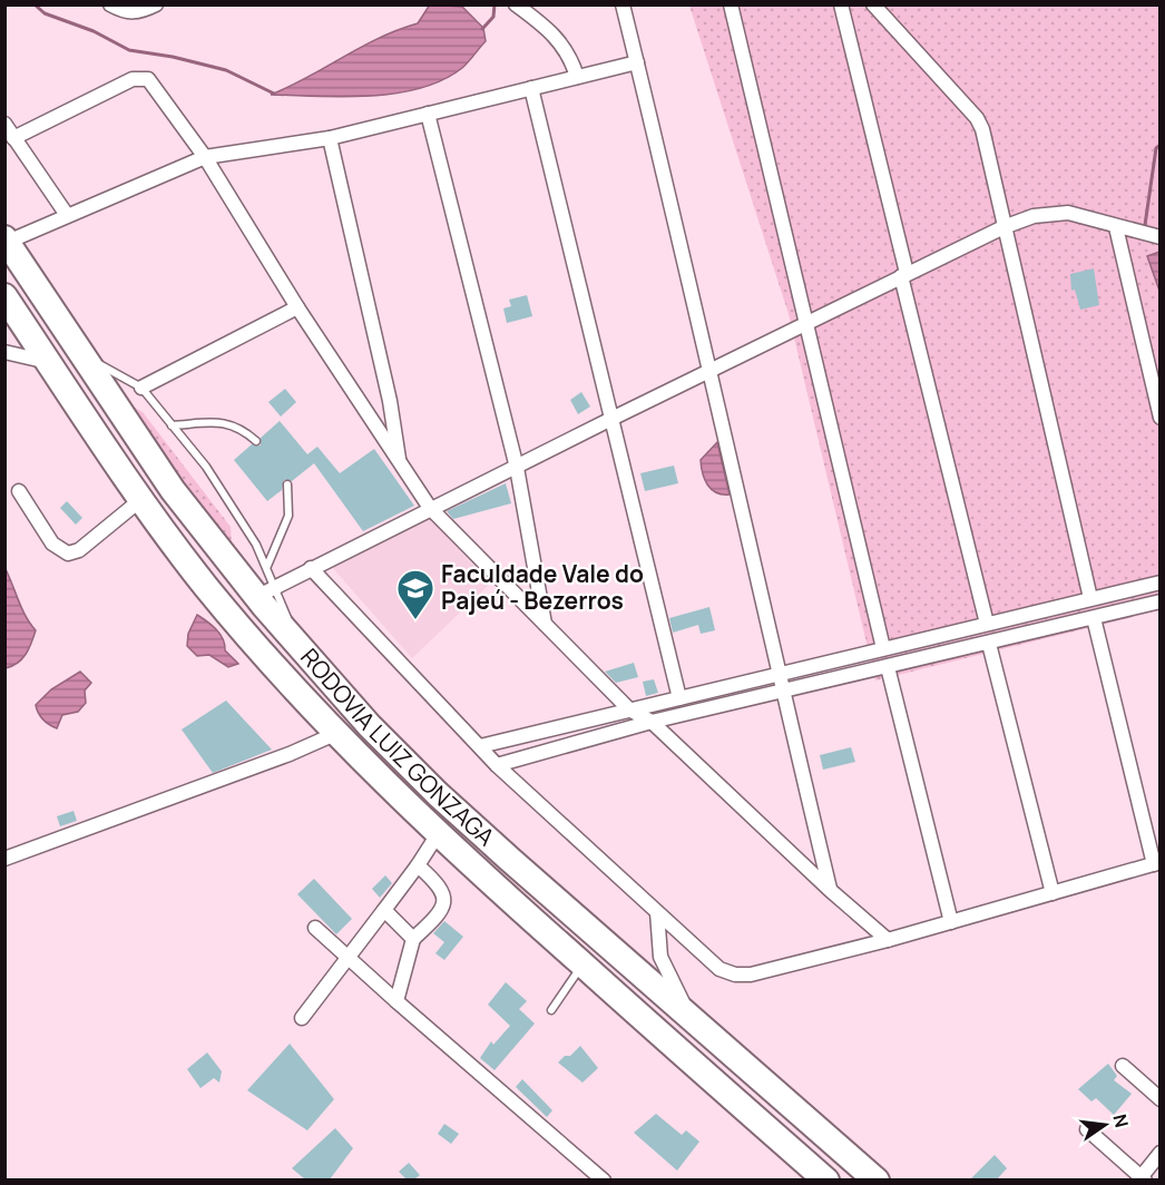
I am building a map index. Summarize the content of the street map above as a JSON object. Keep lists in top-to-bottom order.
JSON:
{
  "streets": {
    "highway": ["RODOVIA LUIZ GONZAGA"]
  },
  "places": {
    "school or university": ["Faculdade Vale do Pajeú - Bezerros"]
  },
  "north": "right"
}
